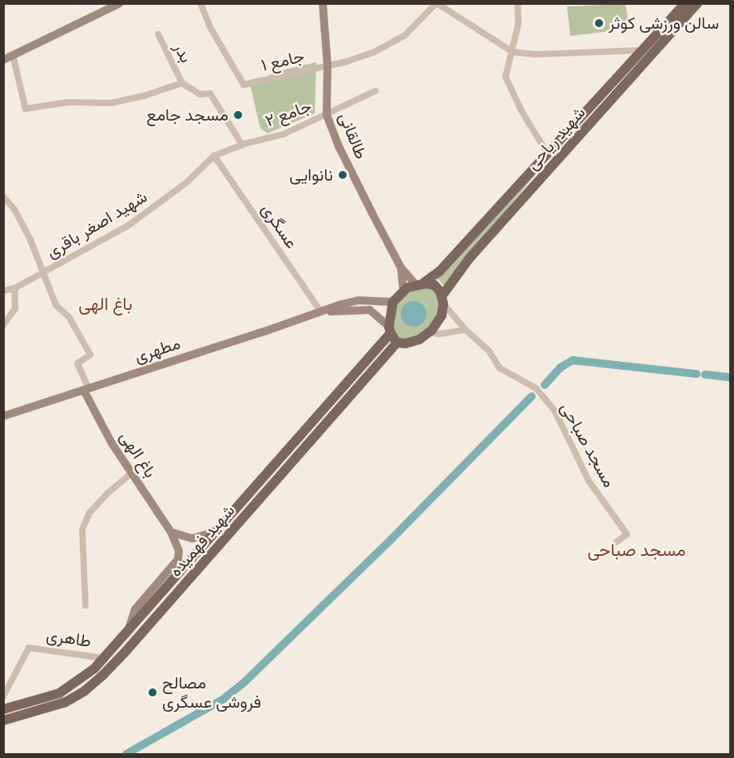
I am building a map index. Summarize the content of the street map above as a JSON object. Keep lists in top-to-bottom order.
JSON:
{
  "streets": {
    "main road": ["شهید ریاحی", "شهید فهمیده"],
    "street": [
      "بدر",
      "جامع ۱",
      "جامع ۲",
      "طالقانی",
      "شهید اصغر باقری",
      "عسگری",
      "مطهری",
      "مسجد صباحی",
      "باغ الهی",
      "طاهری"
    ]
  },
  "crossings": [
    ["جامع ۱", "طالقانی"],
    ["جامع ۲", "طالقانی"],
    ["جامع ۲", "شهید اصغر باقری"],
    ["شهید ریاحی", "شهید فهمیده"],
    ["شهید اصغر باقری", "عسگری"],
    ["عسگری", "مطهری"],
    ["مطهری", "باغ الهی"],
    ["باغ الهی", "شهید فهمیده"],
    ["شهید فهمیده", "طاهری"]
  ],
  "districts": ["باغ الهی", "مسجد صباحی"],
  "places": [
    "سالن ورزشی کوثر",
    "مسجد جامع",
    "نانوایی",
    "مصالح فروشی عسگری"
  ]
}
